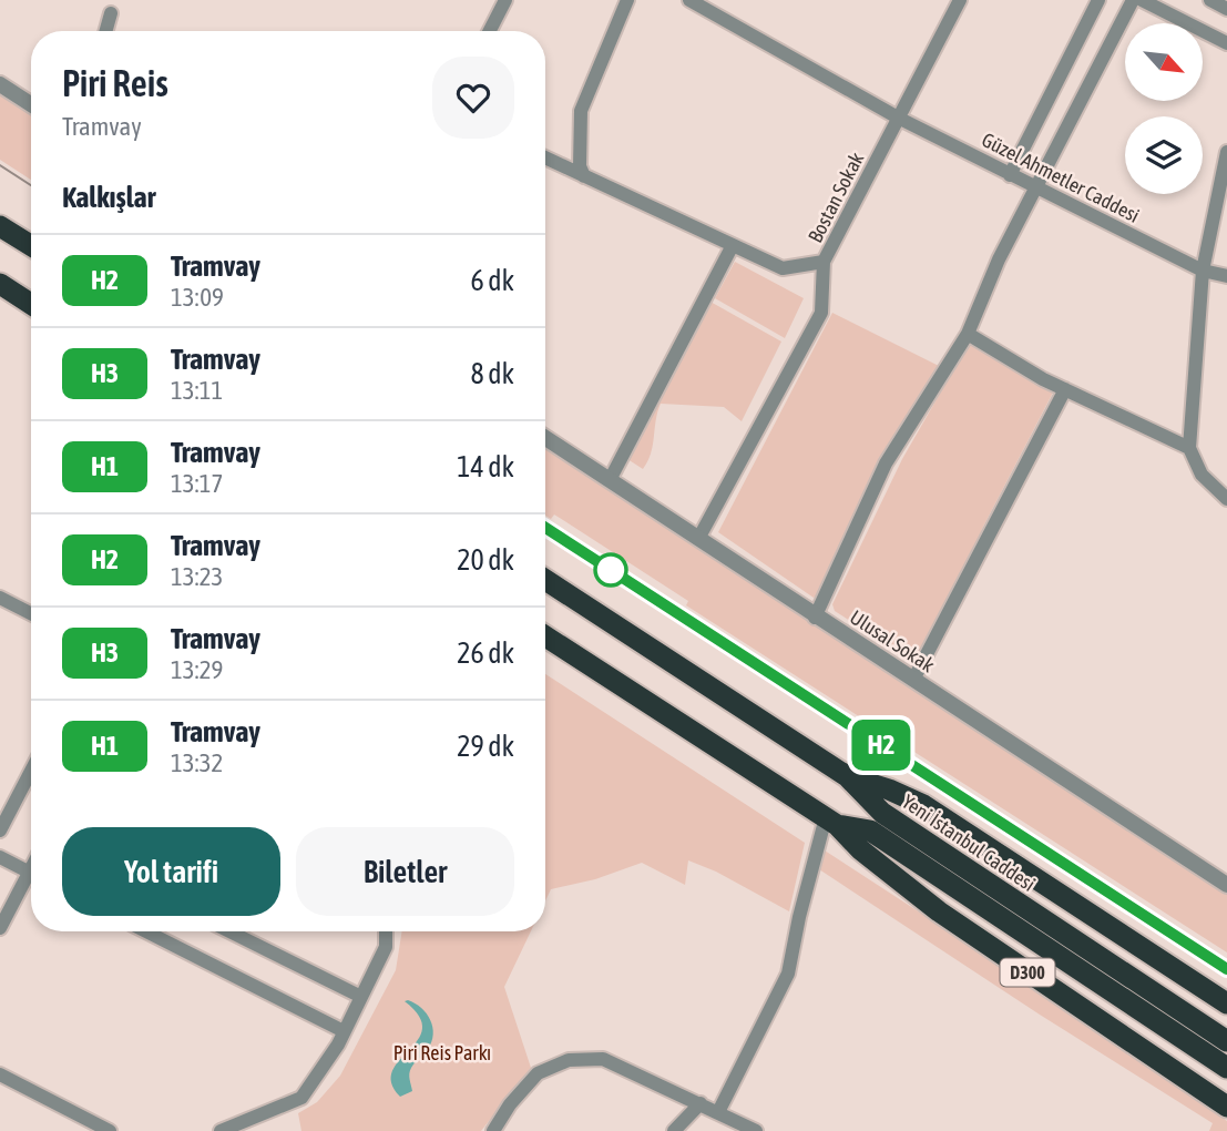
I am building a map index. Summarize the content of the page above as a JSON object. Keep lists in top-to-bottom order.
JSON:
{
  "streets": {
    "highway": ["Yeni İstanbul Caddesi", "D300"],
    "street": ["Güzel Ahmetler Caddesi", "Bostan Sokak", "Ulusal Sokak"]
  },
  "crossings": [
    ["Güzel Ahmetler Caddesi", "Bostan Sokak"],
    ["Bostan Sokak", "Ulusal Sokak"],
    ["Yeni İstanbul Caddesi", "D300"]
  ],
  "parks": ["Piri Reis Parkı"],
  "lines": ["tram line H2"],
  "north": "bottom right",
  "page": {
    "on_map": "H2",
    "heading": [
      ["Piri Reis", "Tramvay"],
      "Kalkışlar"
    ],
    "list": [
      {
        "mark": "H2",
        "name": "Tramvay",
        "note": "13:09",
        "value": "6 dk"
      },
      {
        "mark": "H3",
        "name": "Tramvay",
        "note": "13:11",
        "value": "8 dk"
      },
      {
        "mark": "H1",
        "name": "Tramvay",
        "note": "13:17",
        "value": "14 dk"
      },
      {
        "mark": "H2",
        "name": "Tramvay",
        "note": "13:23",
        "value": "20 dk"
      },
      {
        "mark": "H3",
        "name": "Tramvay",
        "note": "13:29",
        "value": "26 dk"
      },
      {
        "mark": "H1",
        "name": "Tramvay",
        "note": "13:32",
        "value": "29 dk"
      }
    ],
    "buttons": ["Yol tarifi", "Biletler"]
  }
}
